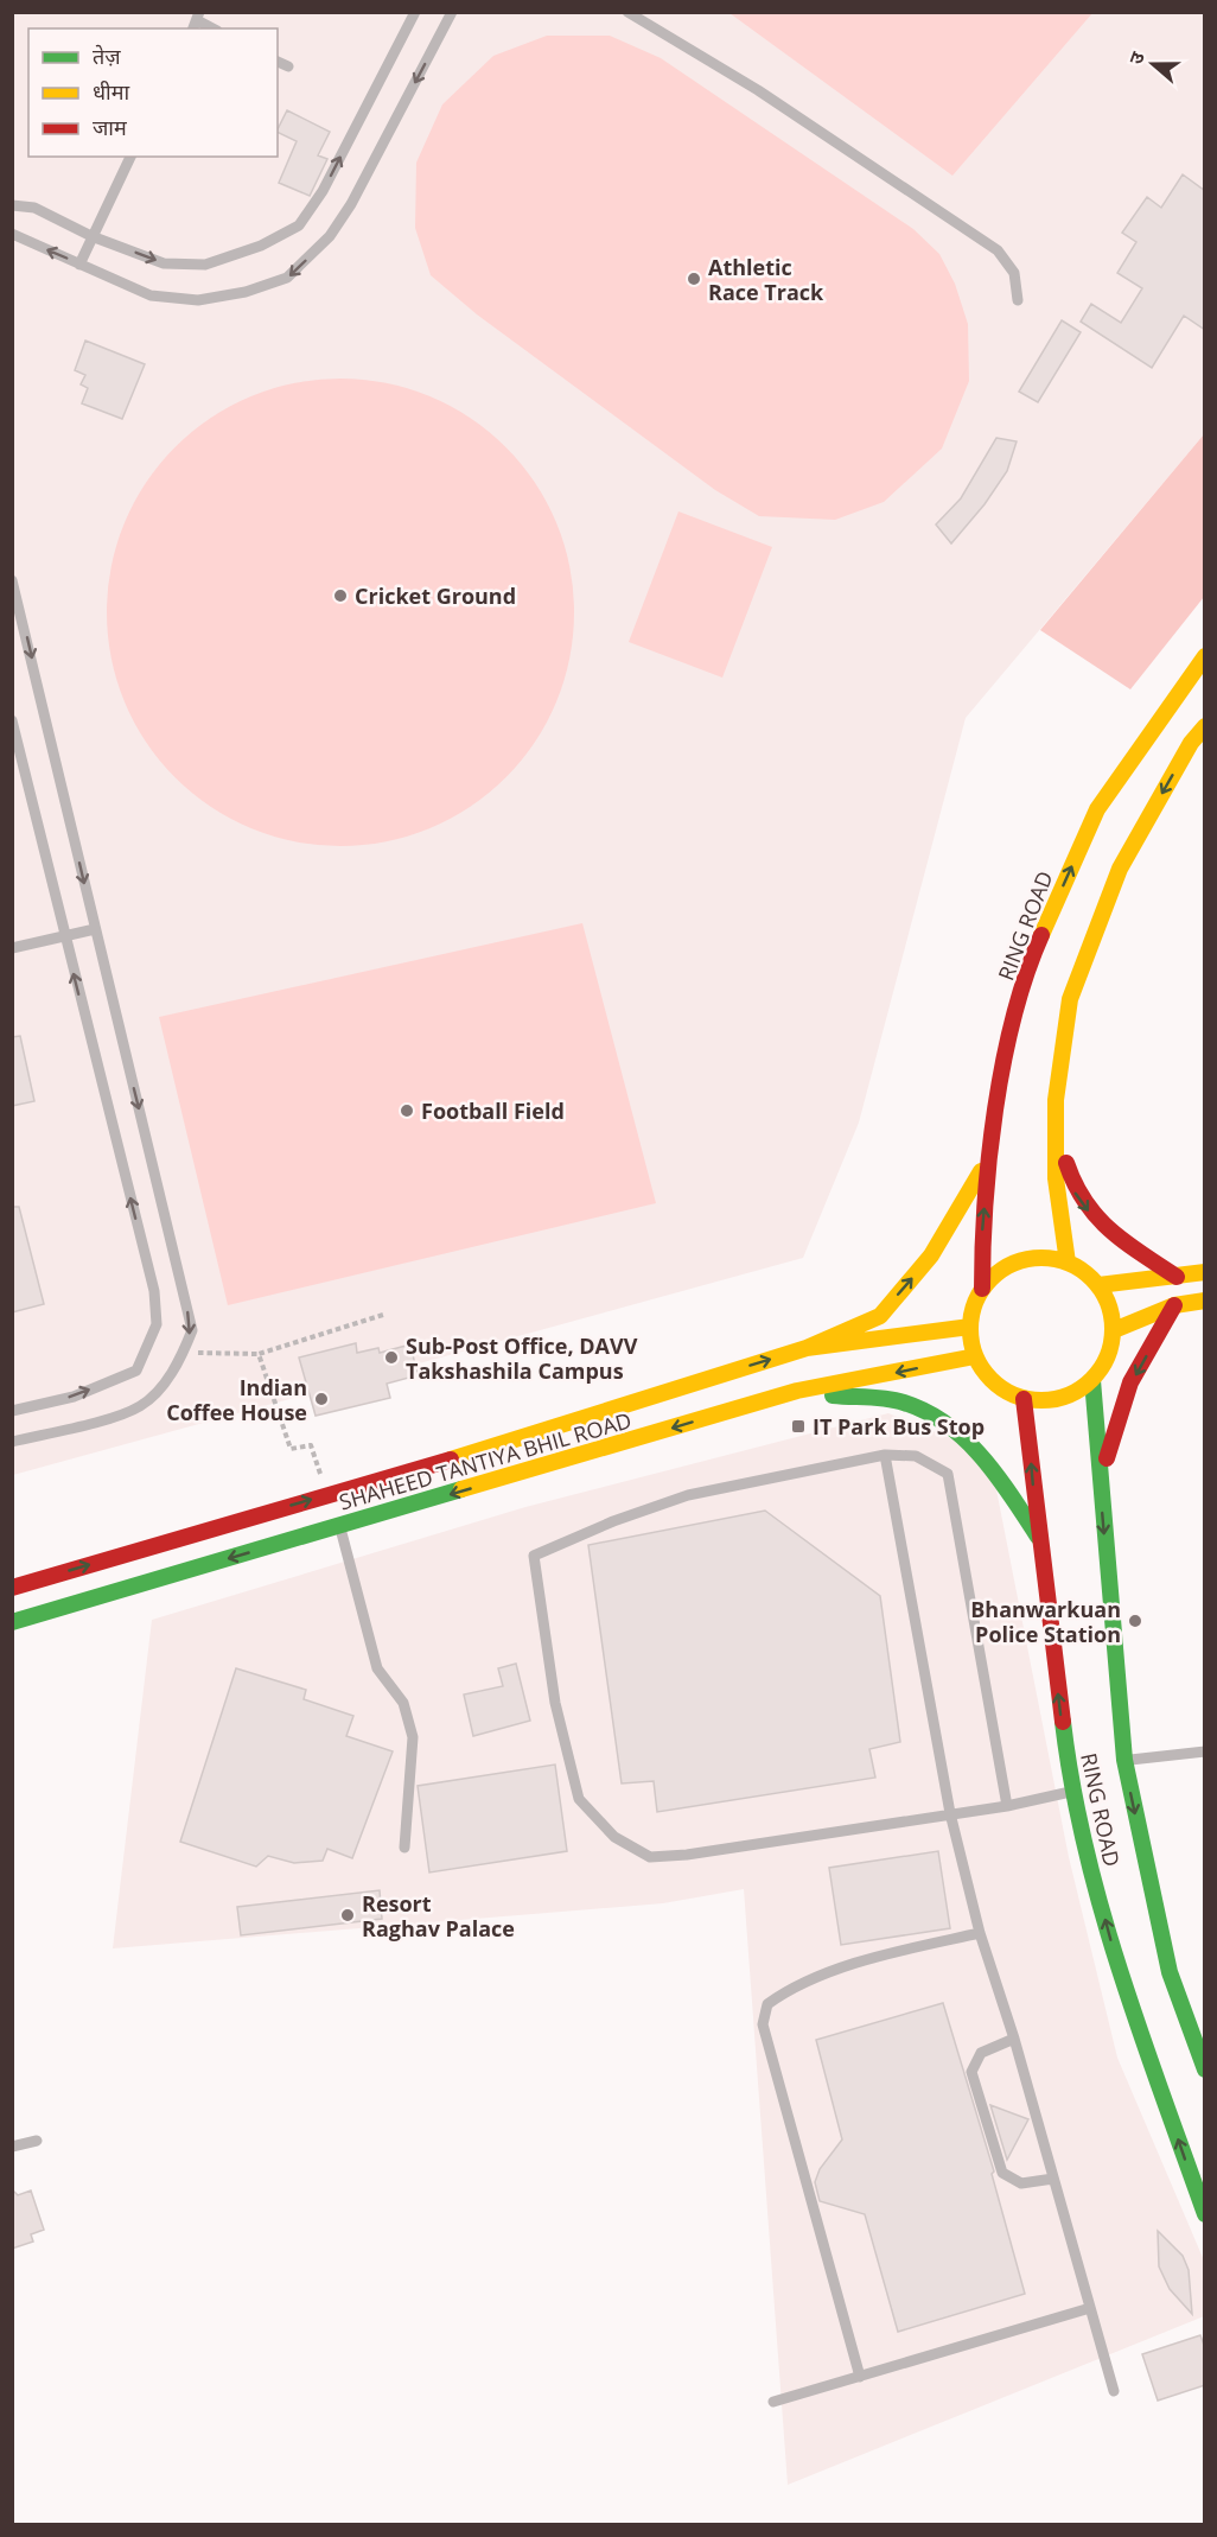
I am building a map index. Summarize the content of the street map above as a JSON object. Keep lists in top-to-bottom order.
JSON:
{
  "streets": {
    "main road": ["RING ROAD", "SHAHEED TANTIYA BHIL ROAD"]
  },
  "crossings": [
    ["RING ROAD", "SHAHEED TANTIYA BHIL ROAD"]
  ],
  "places": {
    "other": [
      "Athletic Race Track",
      "Cricket Ground",
      "Football Field",
      "Sub-Post Office, DAVV Takshashila Campus",
      "Indian Coffee House",
      "Bhanwarkuan Police Station",
      "Resort Raghav Palace"
    ],
    "transit": ["IT Park Bus Stop"]
  },
  "legend": ["तेज़", "धीमा", "जाम"],
  "north": "left"
}
